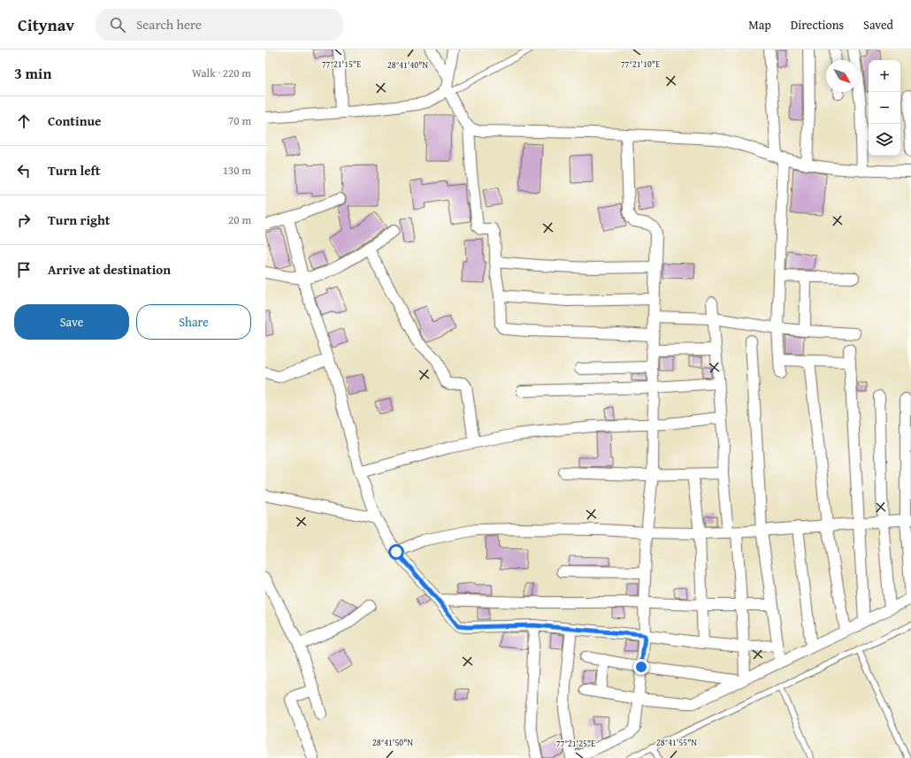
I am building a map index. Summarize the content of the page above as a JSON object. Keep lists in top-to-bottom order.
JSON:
{
  "north": "bottom right",
  "page": {
    "header": "Citynav",
    "search": "Search here",
    "nav": ["Map", "Directions", "Saved"],
    "heading": ["3 min", "Walk · 220 m"],
    "map_buttons": ["+", "−"],
    "list": [
      ["Continue", "70 m"],
      ["Turn left", "130 m"],
      ["Turn right", "20 m"],
      "Arrive at destination"
    ],
    "buttons": ["Save", "Share"]
  },
  "coordinates": [
    "77°21'15\"E",
    "77°21'10\"E",
    "28°41'40\"N",
    "28°41'50\"N",
    "28°41'55\"N",
    "77°21'25\"E"
  ]
}
